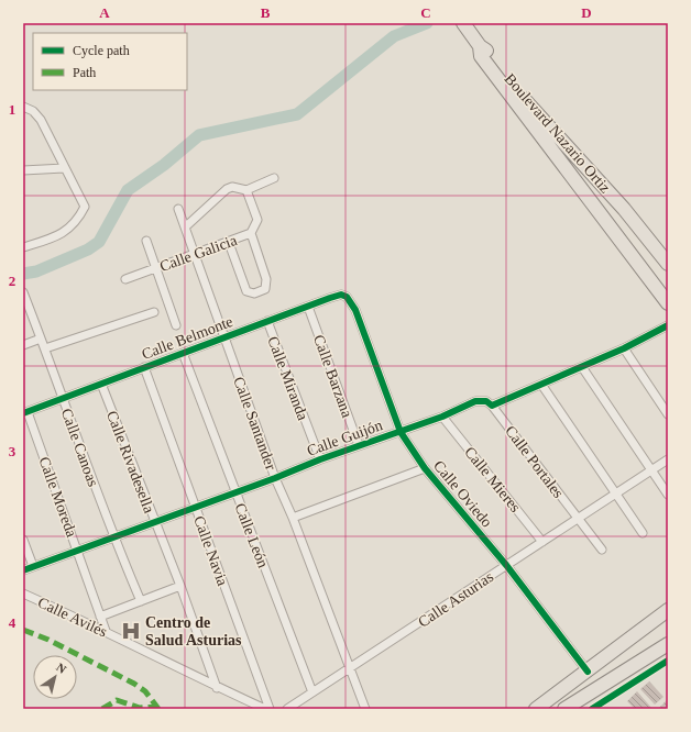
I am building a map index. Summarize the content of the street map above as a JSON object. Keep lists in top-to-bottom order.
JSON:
{
  "streets": {
    "main road": ["Boulevard Nazario Ortiz"],
    "street": [
      "Calle Galicia",
      "Calle Belmonte",
      "Calle Barzana",
      "Calle Miranda",
      "Calle Santander",
      "Calle Guijón",
      "Calle Canoas",
      "Calle Rivadesella",
      "Calle Portales",
      "Calle Mieres",
      "Calle Oviedo",
      "Calle Moreda",
      "Calle León",
      "Calle Navia",
      "Calle Asturias",
      "Calle Avilés"
    ]
  },
  "crossings": [
    ["Calle Galicia", "Calle Santander"],
    ["Calle Belmonte", "Calle Barzana"],
    ["Calle Belmonte", "Calle Miranda"],
    ["Calle Belmonte", "Calle Santander"],
    ["Calle Belmonte", "Calle Canoas"],
    ["Calle Belmonte", "Calle Rivadesella"],
    ["Calle Belmonte", "Calle Oviedo"],
    ["Calle Belmonte", "Calle Moreda"],
    ["Calle Belmonte", "Calle León"],
    ["Calle Belmonte", "Calle Navia"],
    ["Calle Barzana", "Calle Guijón"],
    ["Calle Miranda", "Calle Guijón"],
    ["Calle Santander", "Calle Guijón"],
    ["Calle Santander", "Calle Asturias"],
    ["Calle Guijón", "Calle Canoas"],
    ["Calle Guijón", "Calle Rivadesella"],
    ["Calle Guijón", "Calle Portales"],
    ["Calle Guijón", "Calle Mieres"],
    ["Calle Guijón", "Calle Oviedo"],
    ["Calle Guijón", "Calle Moreda"],
    ["Calle Guijón", "Calle León"],
    ["Calle Guijón", "Calle Navia"],
    ["Calle Rivadesella", "Calle Avilés"],
    ["Calle Portales", "Calle Asturias"],
    ["Calle Mieres", "Calle Asturias"],
    ["Calle Oviedo", "Calle Asturias"],
    ["Calle Moreda", "Calle Avilés"],
    ["Calle León", "Calle Asturias"]
  ],
  "places": {
    "hospital": ["Centro de Salud Asturias"]
  },
  "legend": ["Cycle path", "Path"],
  "north": "top right",
  "grid": {
    "columns": [
      "A",
      "B",
      "C",
      "D"
    ],
    "rows": [
      "1",
      "2",
      "3",
      "4"
    ]
  }
}
